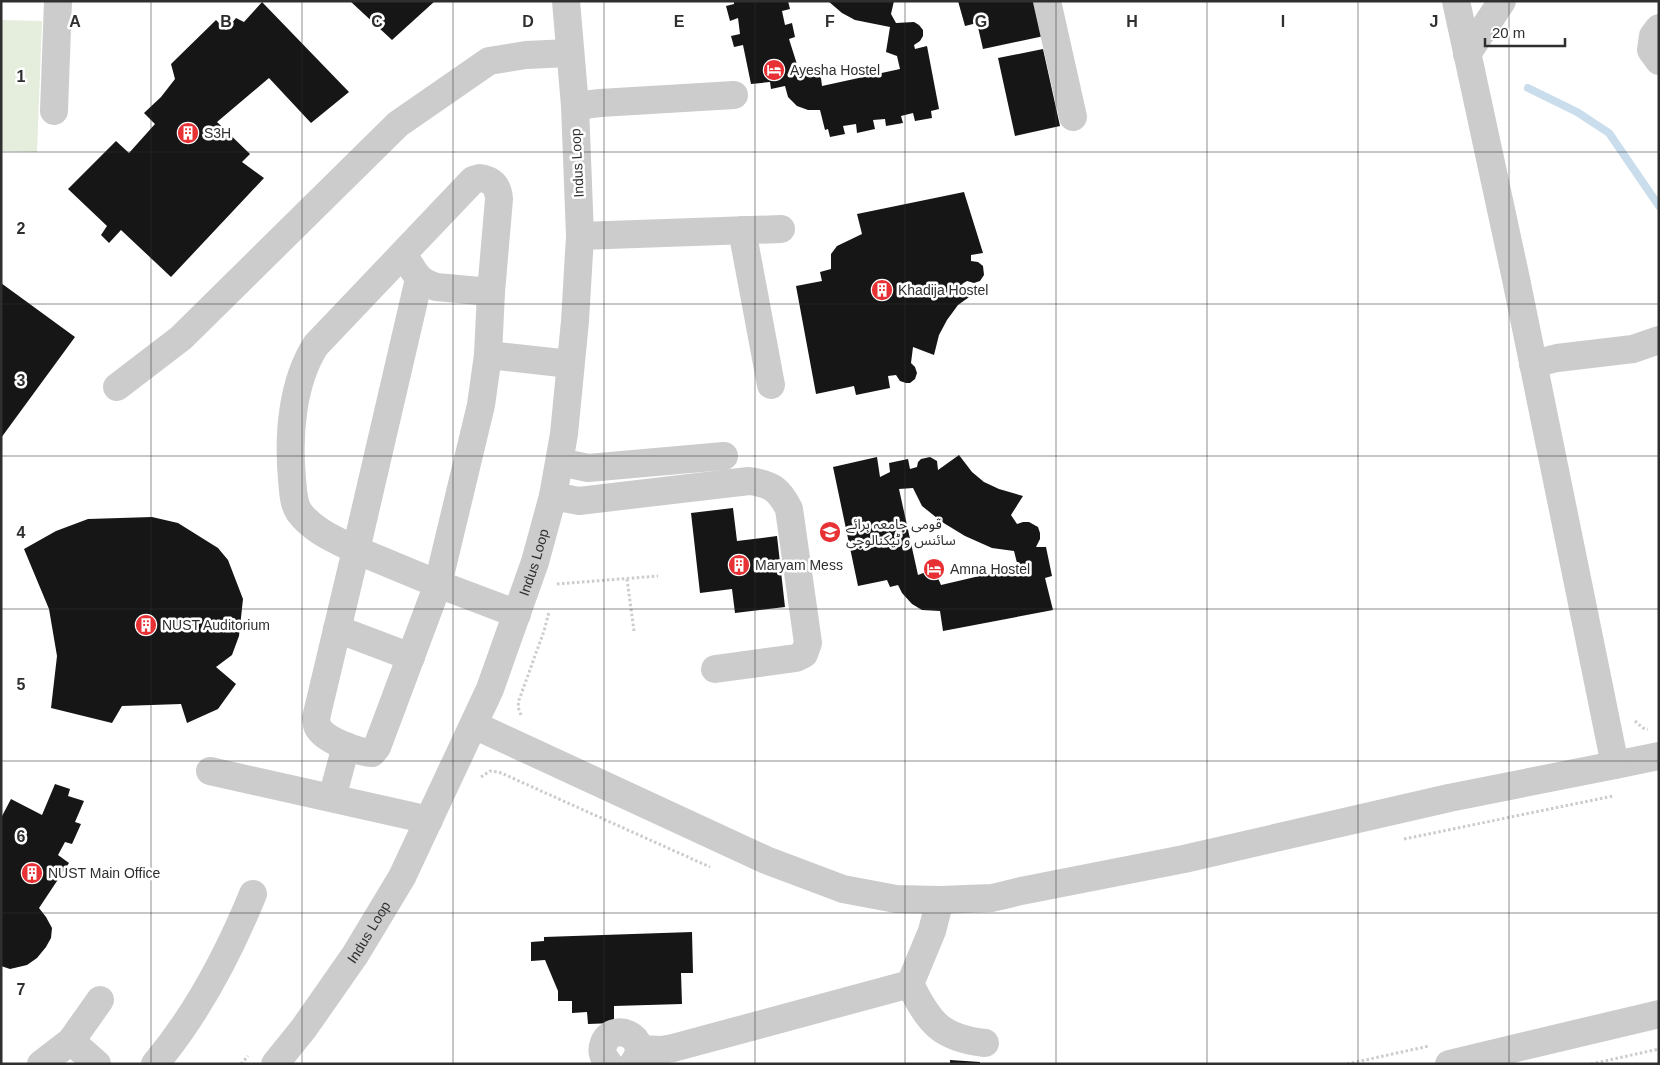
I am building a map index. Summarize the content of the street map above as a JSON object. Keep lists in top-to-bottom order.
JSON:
{
  "streets": {
    "street": ["Indus Loop"]
  },
  "places": {
    "hotel": ["Ayesha Hostel", "Amna Hostel"],
    "building": [
      "S3H",
      "Khadija Hostel",
      "Maryam Mess",
      "NUST Auditorium",
      "NUST Main Office"
    ],
    "school or university": ["قومی جامعہ برائے سائنس و ٹیکنالوجی"]
  },
  "scale_bar": "20 m",
  "grid": {
    "columns": [
      "A",
      "B",
      "C",
      "D",
      "E",
      "F",
      "G",
      "H",
      "I",
      "J"
    ],
    "rows": [
      "1",
      "2",
      "3",
      "4",
      "5",
      "6",
      "7"
    ]
  }
}
